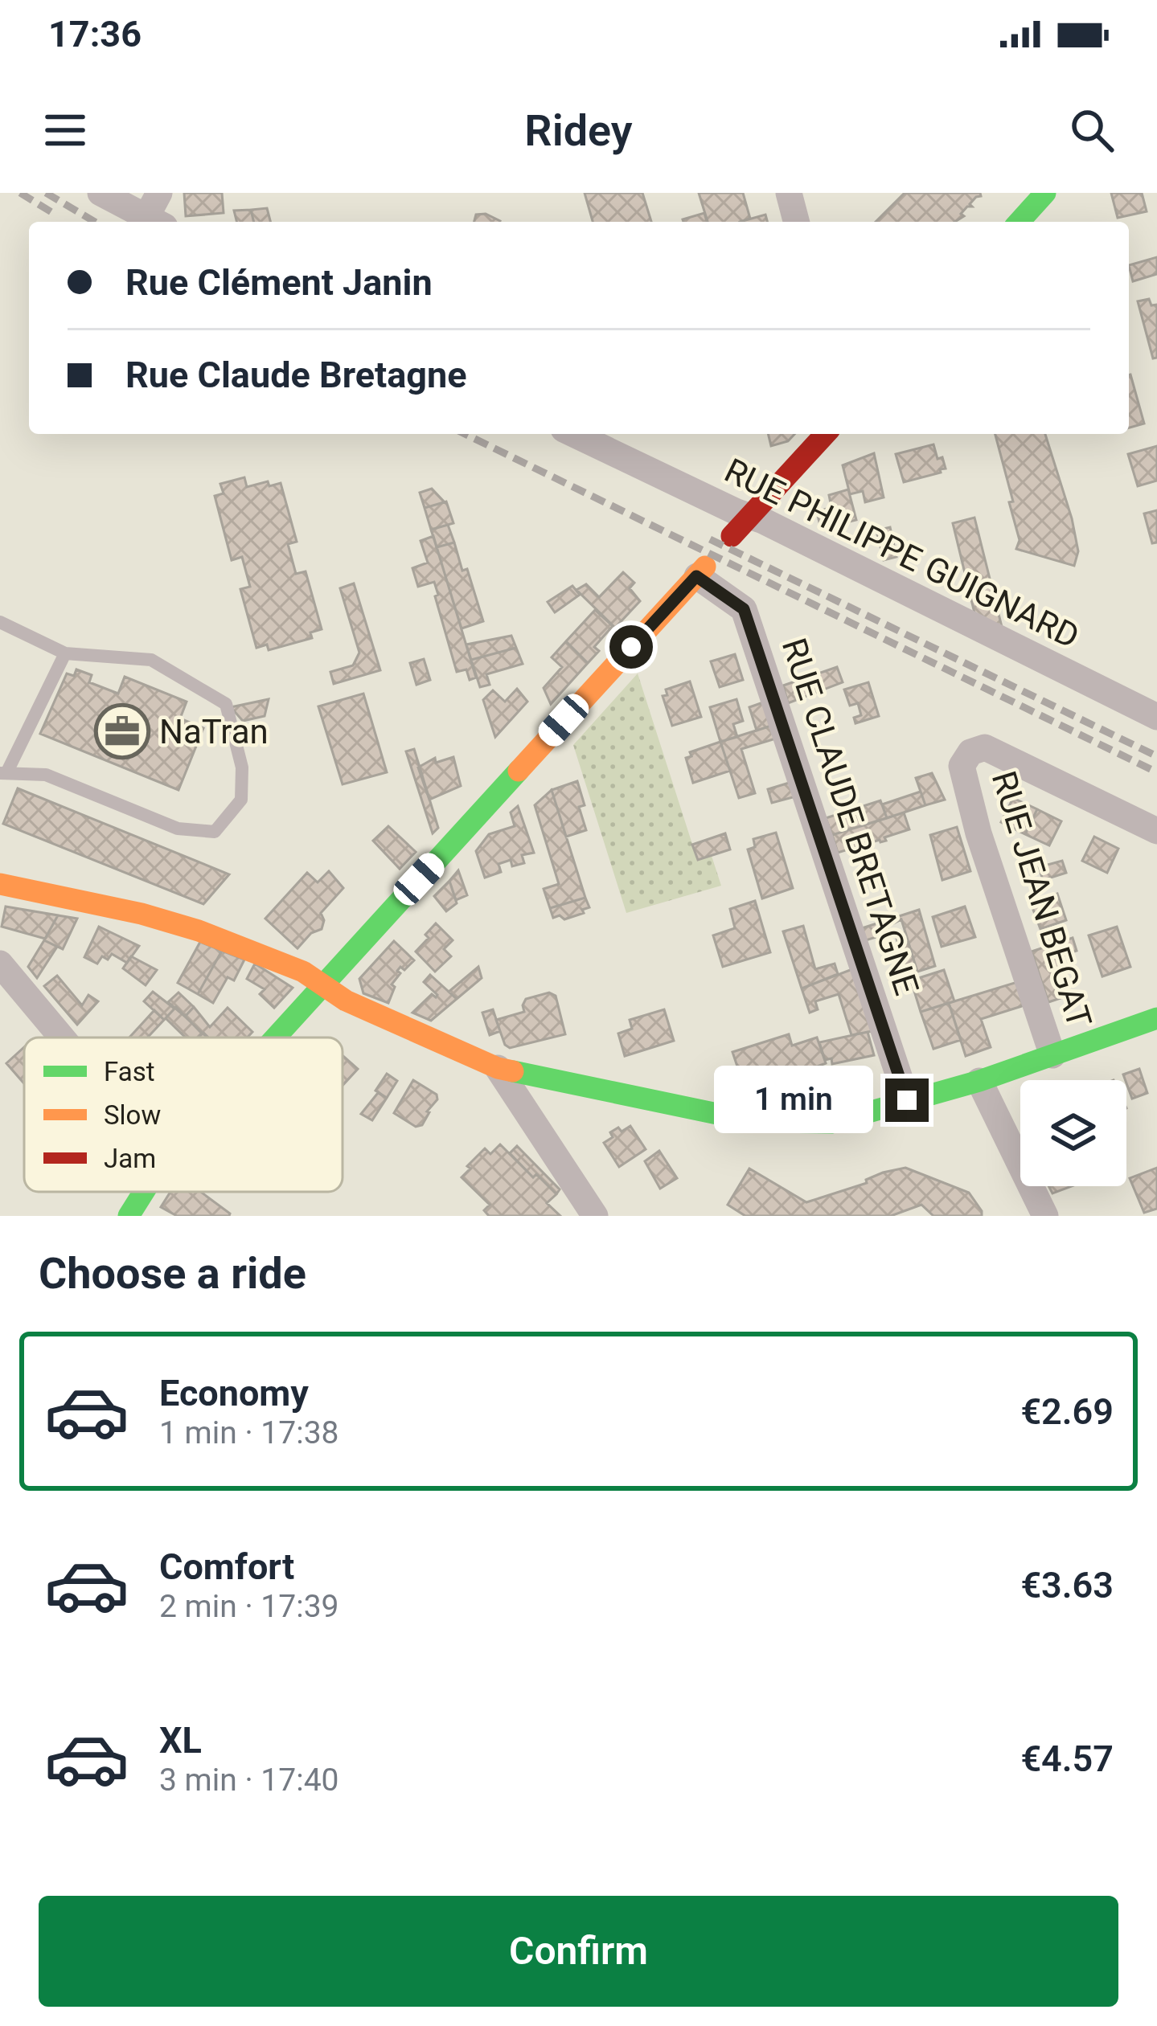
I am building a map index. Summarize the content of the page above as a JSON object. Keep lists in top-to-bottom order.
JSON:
{
  "streets": {
    "street": ["RUE PHILIPPE GUIGNARD", "RUE CLAUDE BRETAGNE", "RUE JEAN BEGAT"]
  },
  "places": {
    "office": ["NaTran"]
  },
  "legend": ["Fast", "Slow", "Jam"],
  "page": {
    "status": "17:36",
    "header": "Ridey",
    "banner": ["Rue Clément Janin", "Rue Claude Bretagne"],
    "bubble": "1 min",
    "heading": "Choose a ride",
    "list": [
      {
        "name": "Economy",
        "note": "1 min · 17:38",
        "value": "€2.69"
      },
      {
        "name": "Comfort",
        "note": "2 min · 17:39",
        "value": "€3.63"
      },
      {
        "name": "XL",
        "note": "3 min · 17:40",
        "value": "€4.57"
      }
    ],
    "buttons": "Confirm"
  }
}
